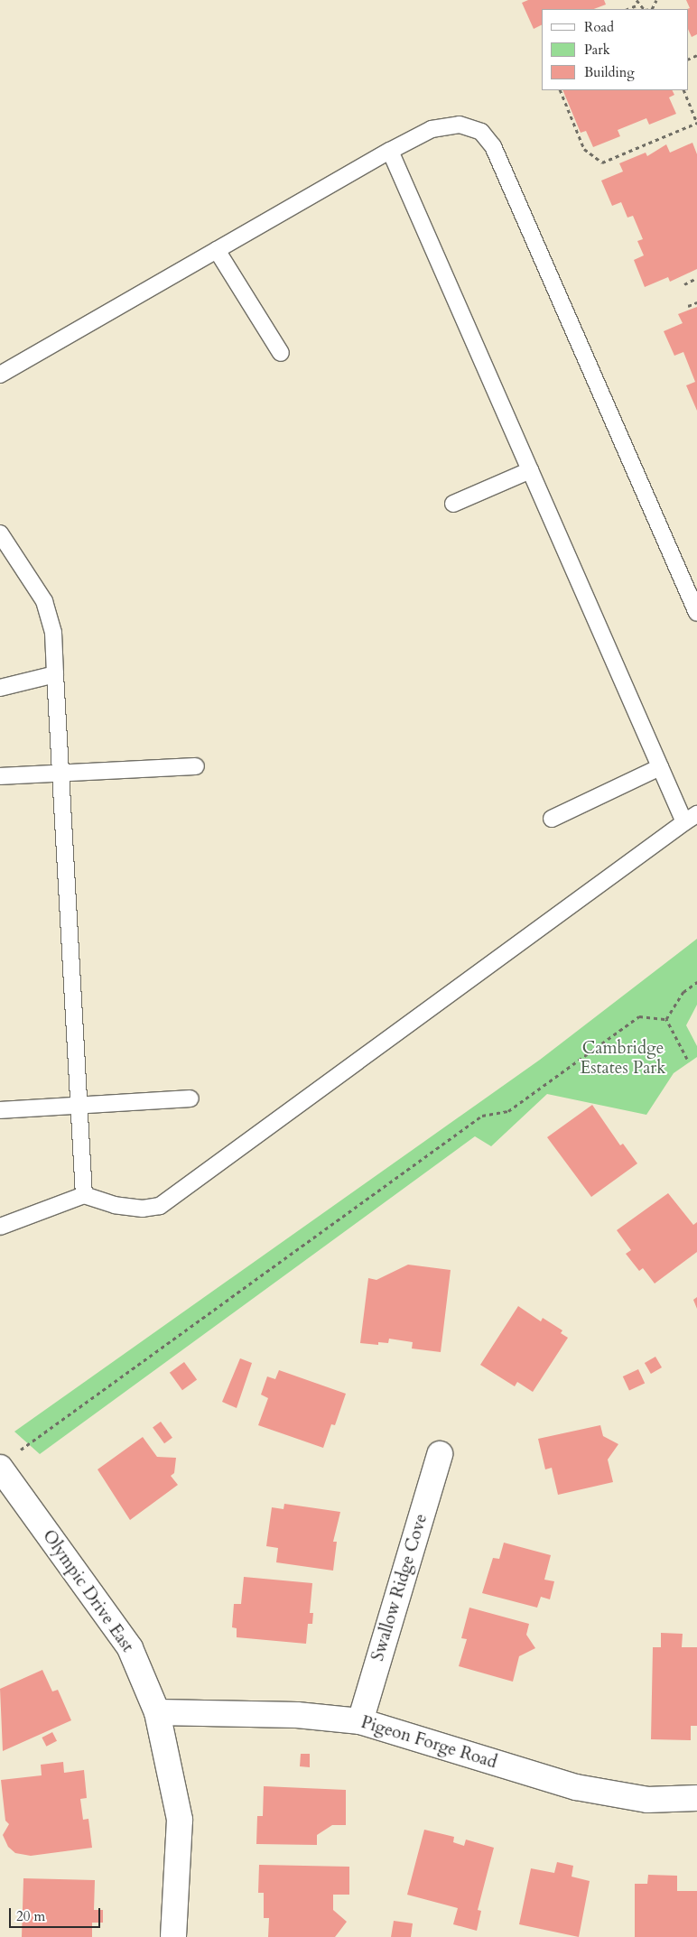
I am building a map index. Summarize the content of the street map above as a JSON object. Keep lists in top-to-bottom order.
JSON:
{
  "streets": {
    "street": ["Swallow Ridge Cove", "Olympic Drive East", "Pigeon Forge Road"]
  },
  "crossings": [
    ["Swallow Ridge Cove", "Pigeon Forge Road"],
    ["Olympic Drive East", "Pigeon Forge Road"]
  ],
  "parks": ["Cambridge Estates Park"],
  "legend": ["Road", "Park", "Building"],
  "scale_bar": "20 m"
}
